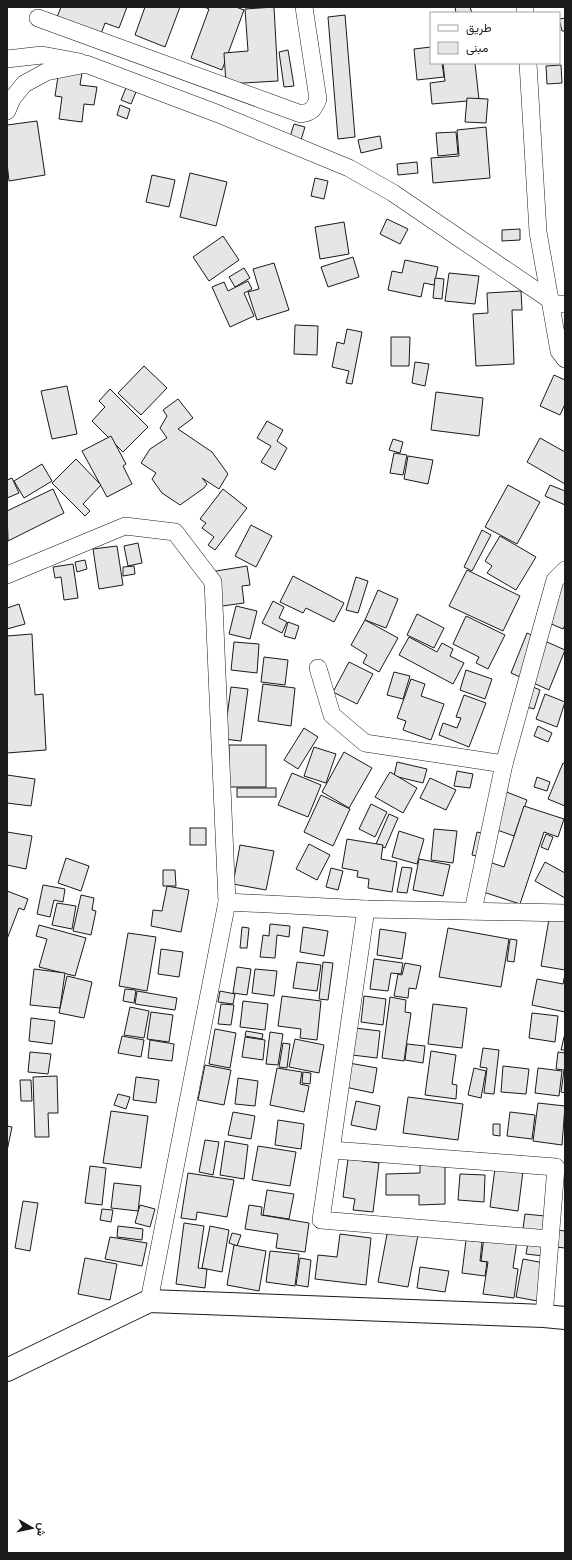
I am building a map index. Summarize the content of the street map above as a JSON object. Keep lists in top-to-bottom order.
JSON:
{
  "legend": ["طريق", "مبنى"],
  "north": "right"
}
